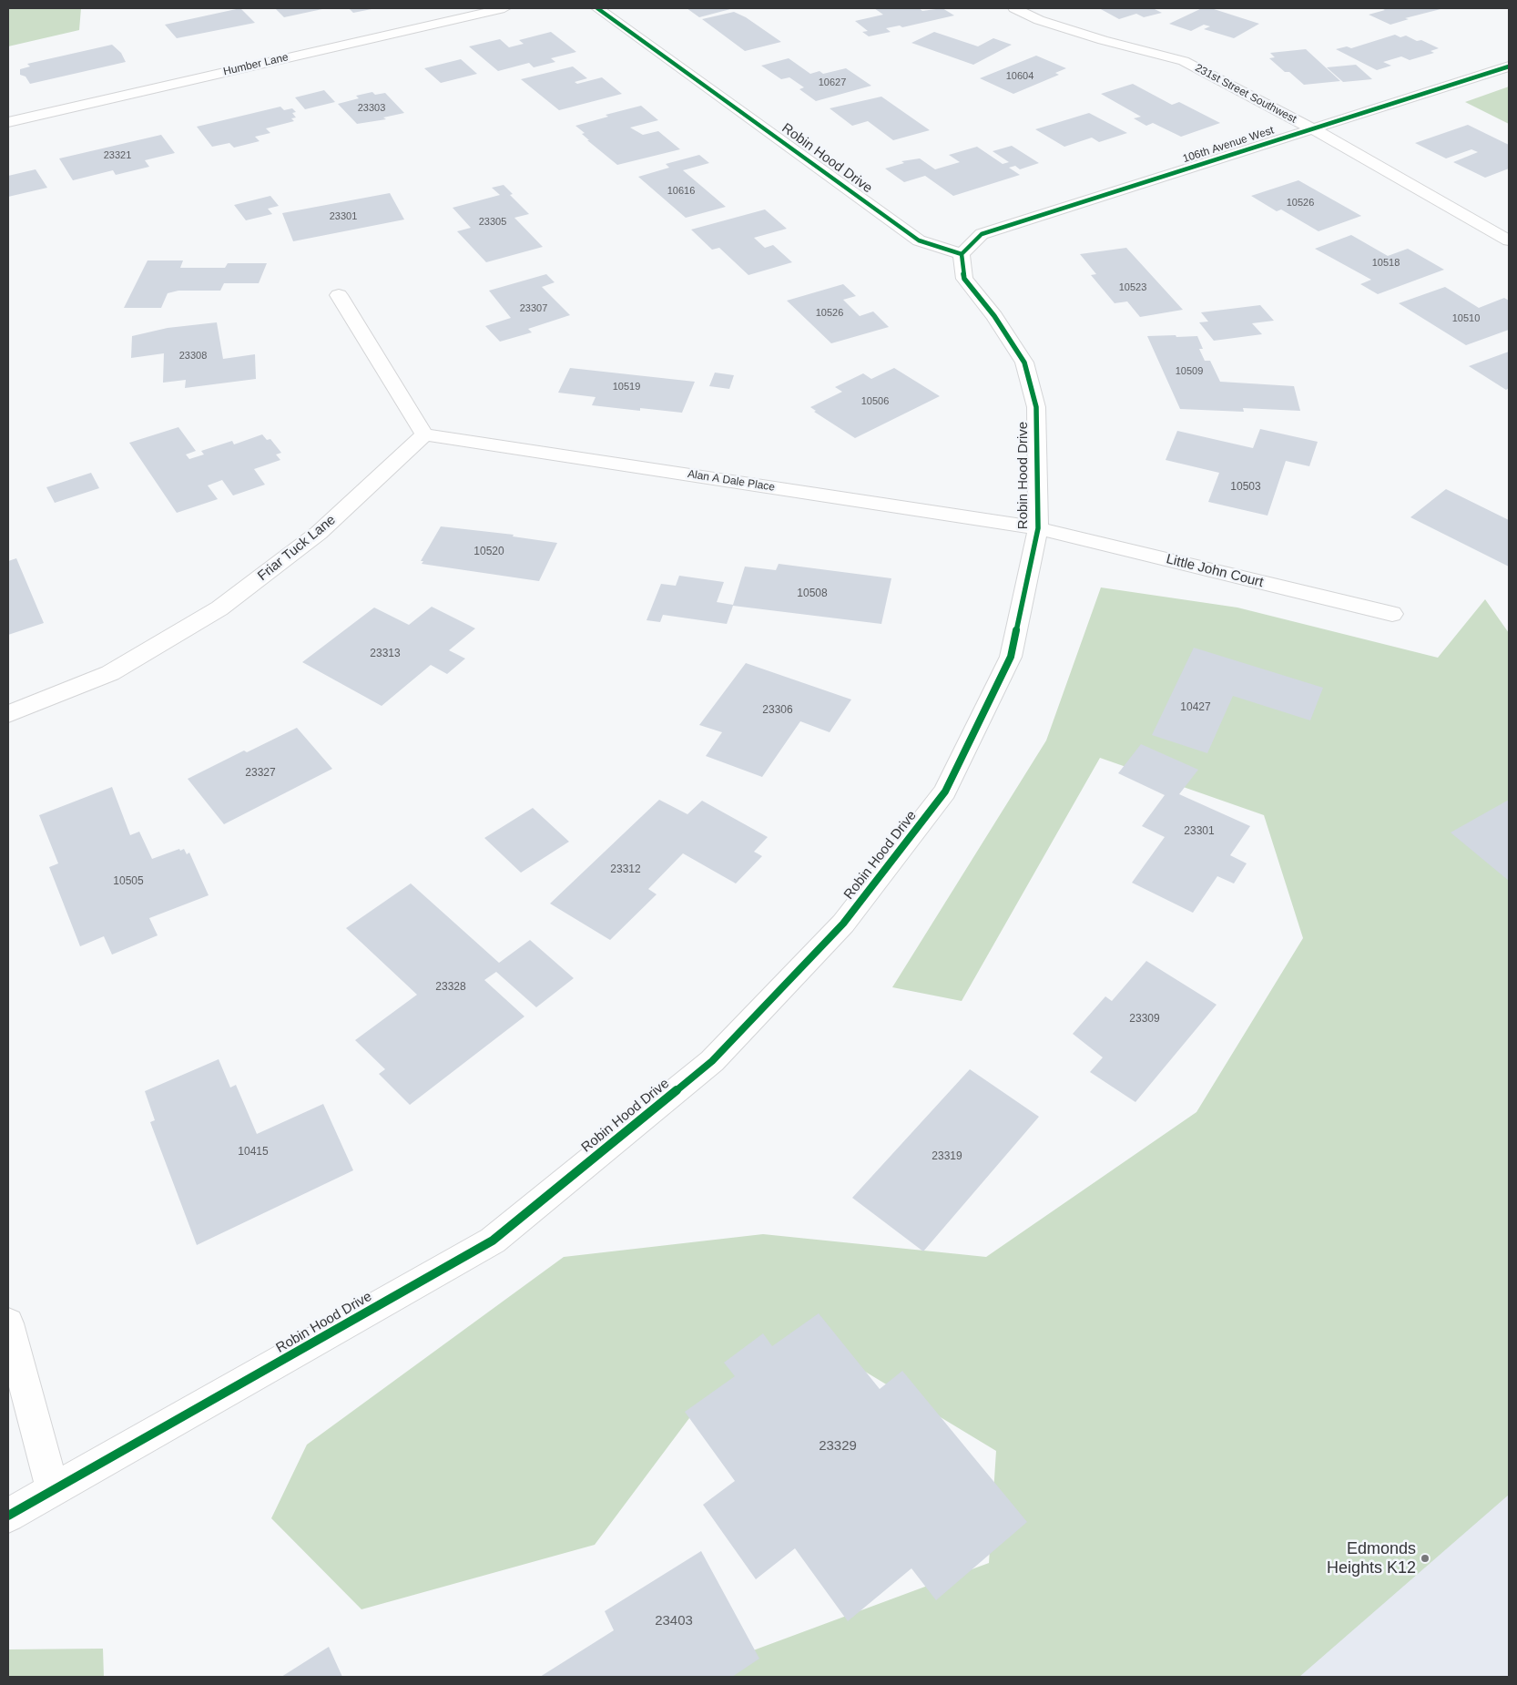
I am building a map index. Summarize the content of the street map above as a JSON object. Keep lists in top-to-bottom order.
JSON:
{
  "streets": {
    "street": [
      "Humber Lane",
      "231st Street Southwest",
      "106th Avenue West",
      "Robin Hood Drive",
      "Alan A Dale Place",
      "Friar Tuck Lane",
      "Little John Court"
    ]
  },
  "crossings": [
    ["231st Street Southwest", "106th Avenue West"],
    ["106th Avenue West", "Robin Hood Drive"],
    ["Robin Hood Drive", "Alan A Dale Place"],
    ["Robin Hood Drive", "Little John Court"],
    ["Alan A Dale Place", "Friar Tuck Lane"],
    ["Alan A Dale Place", "Little John Court"]
  ],
  "places": ["Edmonds Heights K12"],
  "house_numbers": [
    "10604",
    "10627",
    "23303",
    "23321",
    "10616",
    "10526",
    "23301",
    "23305",
    "10518",
    "10523",
    "23307",
    "10526",
    "10510",
    "23308",
    "10509",
    "10519",
    "10506",
    "10503",
    "10520",
    "10508",
    "23313",
    "10427",
    "23306",
    "23327",
    "23301",
    "23312",
    "10505",
    "23328",
    "23309",
    "10415",
    "23319",
    "23329",
    "23403"
  ]
}
